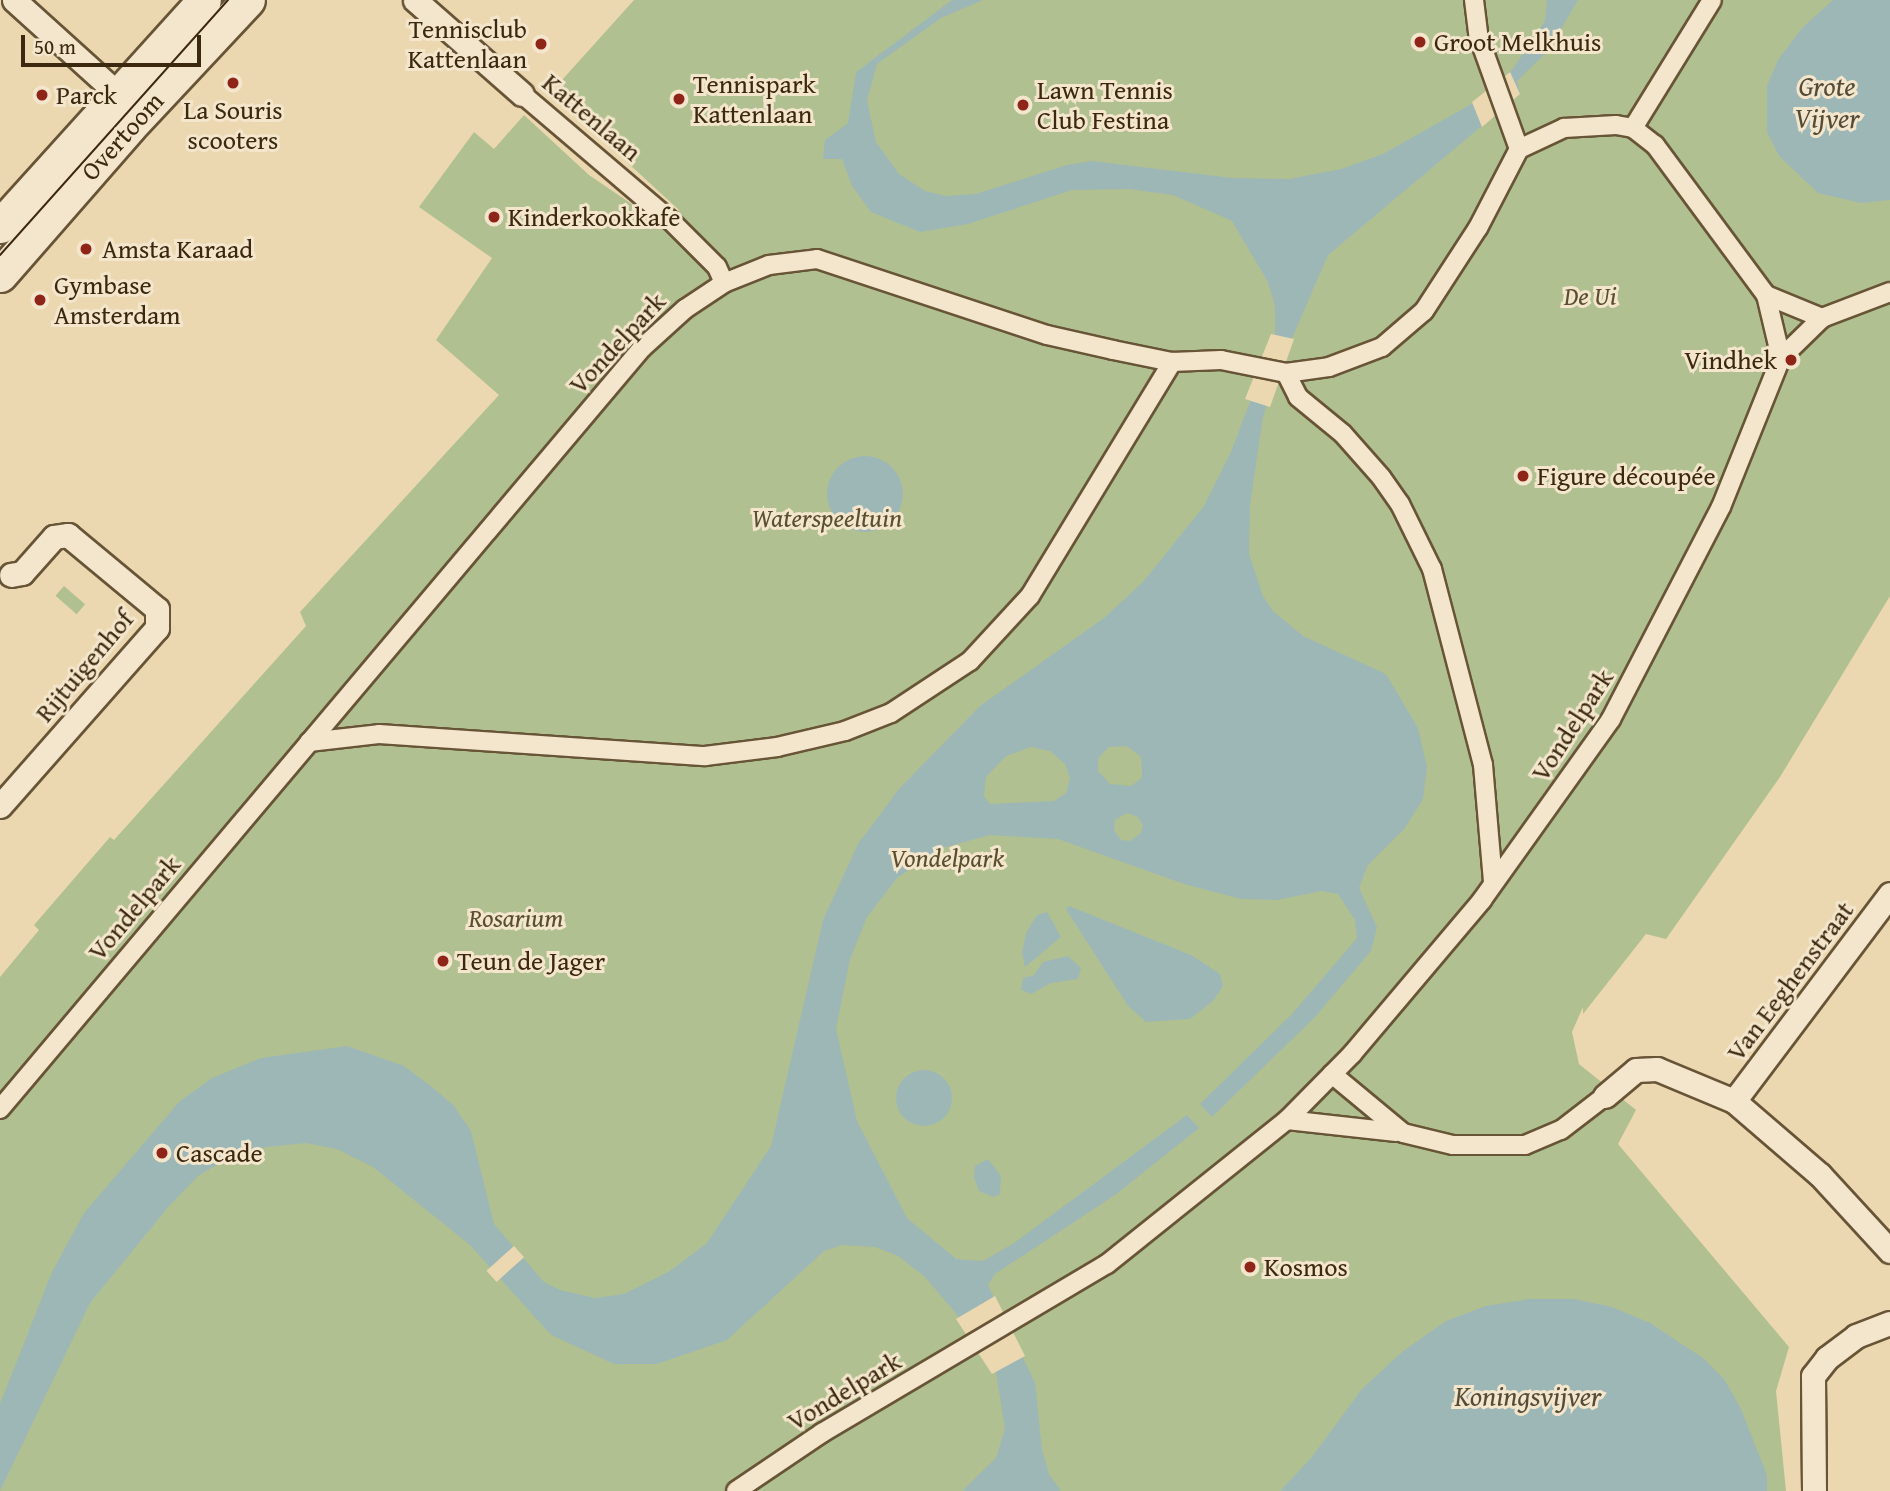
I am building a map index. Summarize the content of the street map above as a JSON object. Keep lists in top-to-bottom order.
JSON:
{
  "streets": {
    "main road": ["Overtoom"],
    "street": [
      "Kattenlaan",
      "Vondelpark",
      "Rijtuigenhof",
      "Van Eeghenstraat"
    ]
  },
  "crossings": [
    ["Kattenlaan", "Vondelpark"]
  ],
  "water": ["Grote Vijver", "Koningsvijver"],
  "parks": [
    "De Ui",
    "Waterspeeltuin",
    "Vondelpark",
    "Rosarium"
  ],
  "places": [
    "Groot Melkhuis",
    "Tennisclub Kattenlaan",
    "La Souris scooters",
    "Parck",
    "Tennispark Kattenlaan",
    "Lawn Tennis Club Festina",
    "Kinderkookkafe",
    "Amsta Karaad",
    "Gymbase Amsterdam",
    "Vindhek",
    "Figure découpée",
    "Teun de Jager",
    "Cascade",
    "Kosmos"
  ],
  "scale_bar": "50 m"
}
